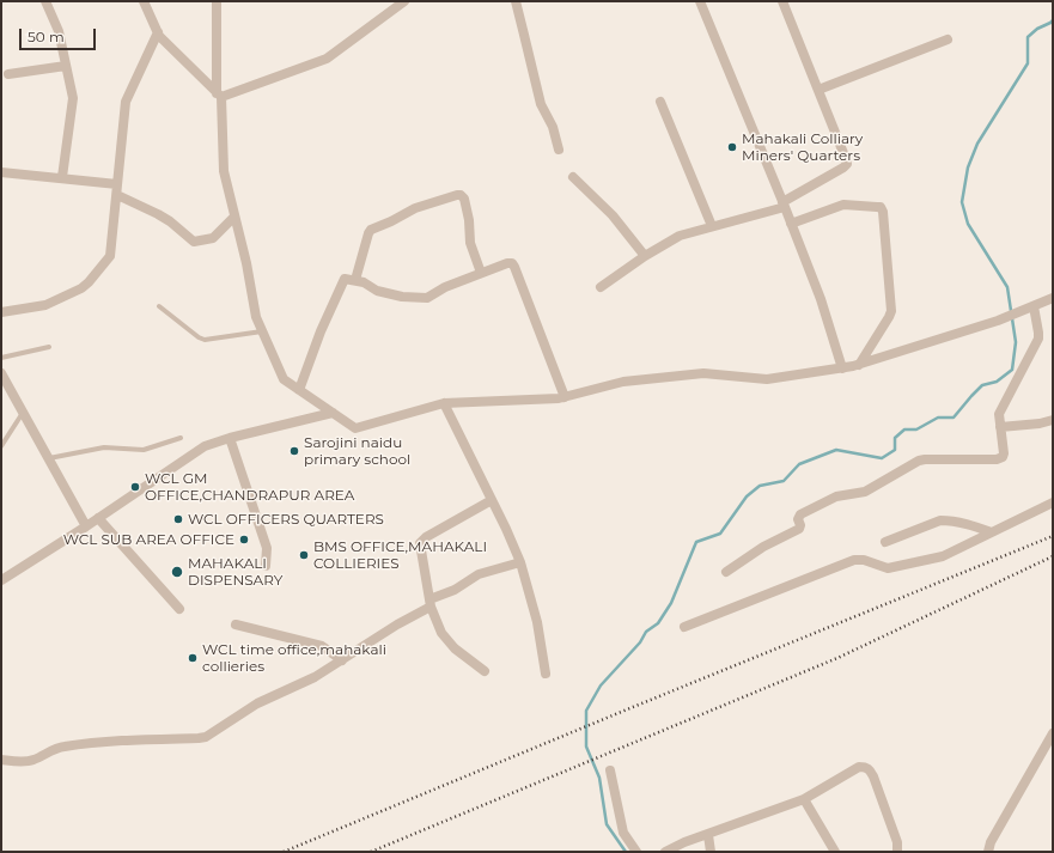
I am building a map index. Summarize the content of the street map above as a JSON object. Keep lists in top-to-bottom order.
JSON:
{
  "places": [
    "Mahakali Colliary Miners' Quarters",
    "Sarojini naidu primary school",
    "WCL GM OFFICE,CHANDRAPUR AREA",
    "WCL OFFICERS QUARTERS",
    "WCL SUB AREA OFFICE",
    "BMS OFFICE,MAHAKALI COLLIERIES",
    "MAHAKALI DISPENSARY",
    "WCL time office,mahakali collieries"
  ],
  "scale_bar": "50 m"
}
